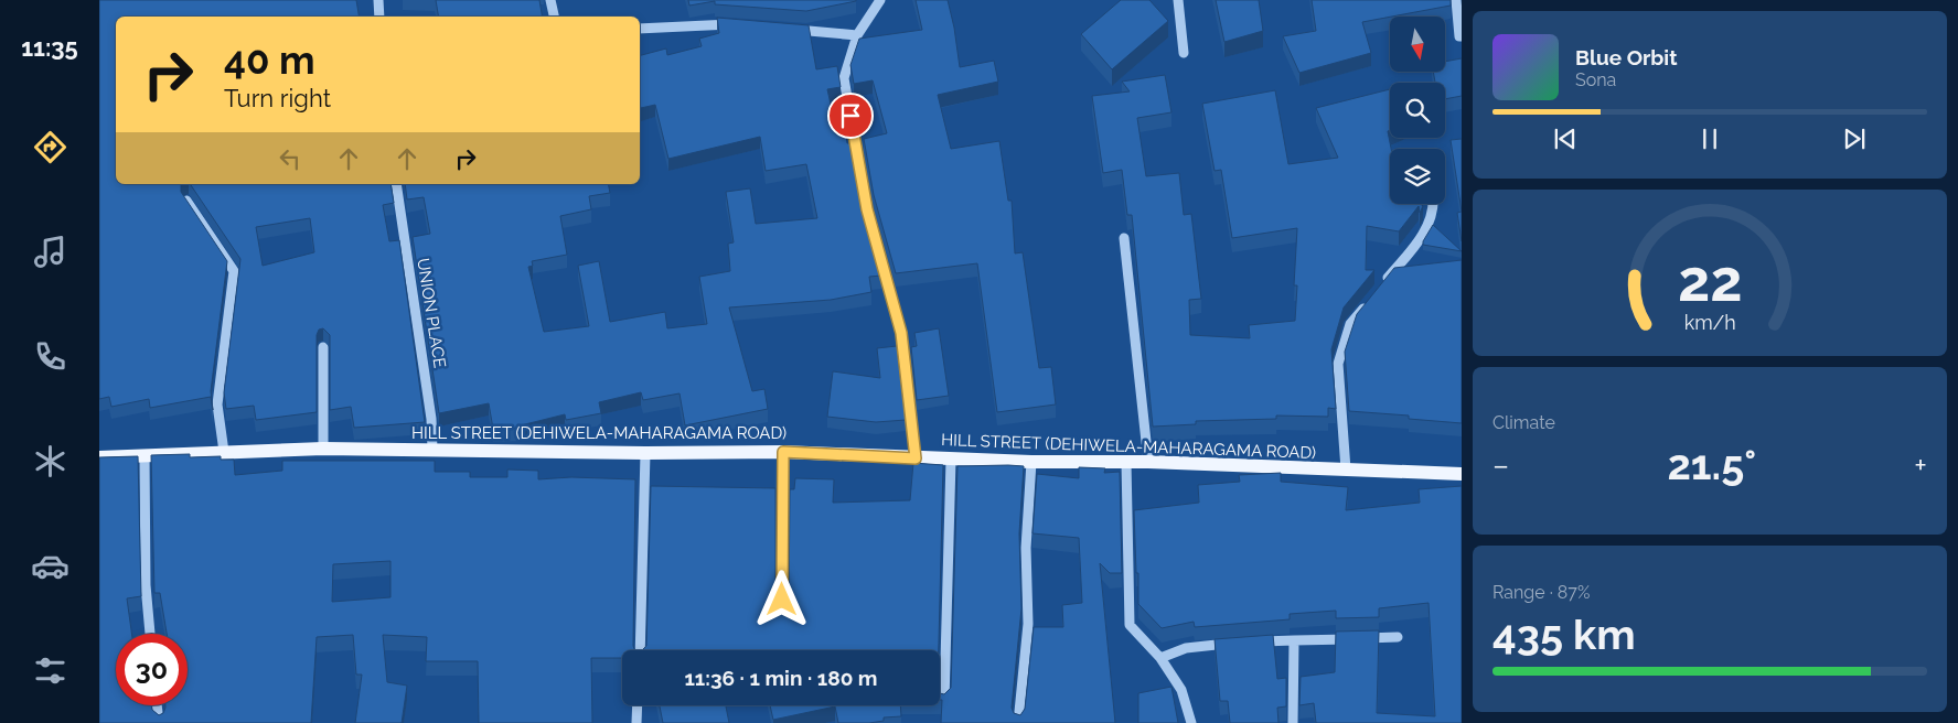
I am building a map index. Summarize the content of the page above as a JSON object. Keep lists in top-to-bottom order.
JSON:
{
  "streets": {
    "main road": ["HILL STREET (DEHIWELA-MAHARAGAMA ROAD)"],
    "street": ["UNION PLACE"]
  },
  "crossings": [
    ["UNION PLACE", "HILL STREET (DEHIWELA-MAHARAGAMA ROAD)"]
  ],
  "north": "bottom",
  "page": {
    "tabs": "11:35",
    "turn": ["40 m", "Turn right"],
    "song": ["Blue Orbit", "Sona"],
    "tile": [
      "Climate",
      ["Range · 87%", "435 km"]
    ],
    "heat": ["−", "21.5°", "+"],
    "limit": "30",
    "trip": "11:36 · 1 min · 180 m",
    "gauge": ["22", "km/h"]
  }
}
